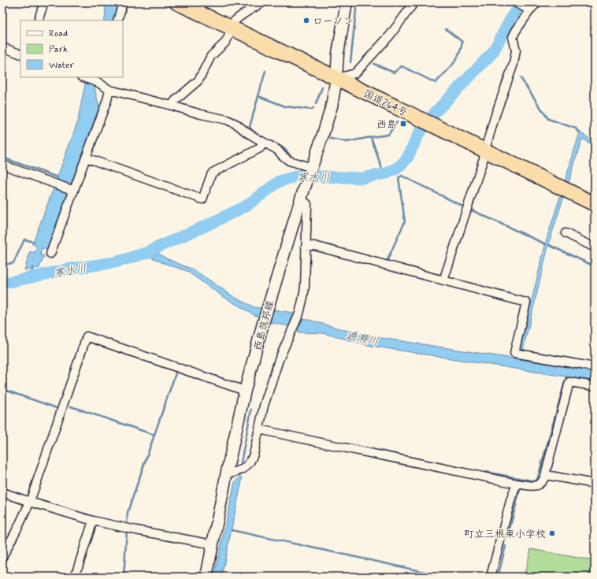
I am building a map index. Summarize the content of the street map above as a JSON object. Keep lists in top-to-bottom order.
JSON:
{
  "streets": {
    "highway": ["国道264号"],
    "main road": ["西島筑邦線"]
  },
  "crossings": [
    ["国道264号", "西島筑邦線"]
  ],
  "water": ["寒水川", "通瀬川"],
  "places": {
    "other": ["ローソン", "町立三根東小学校"],
    "transit": ["西島"]
  },
  "legend": ["Road", "Park", "Water"]
}
